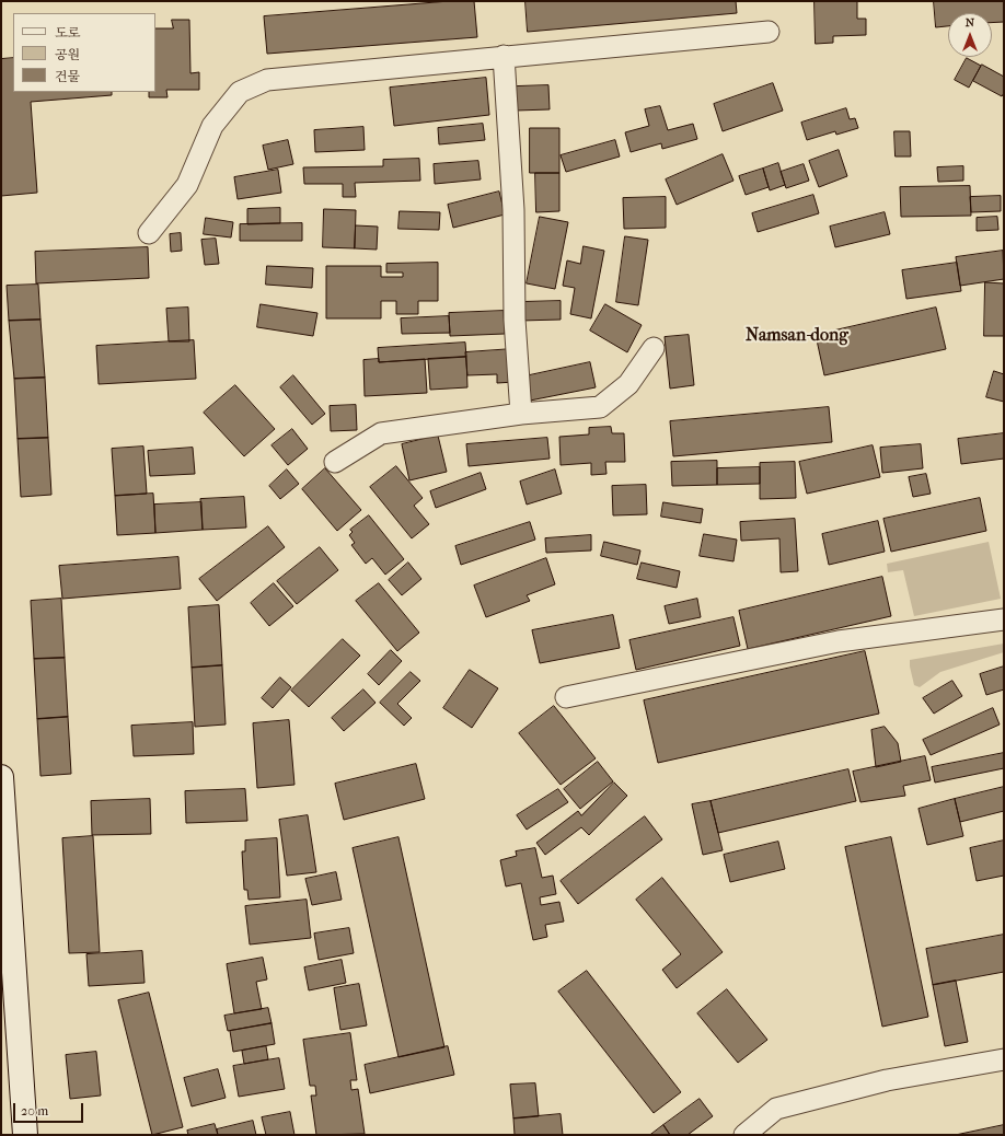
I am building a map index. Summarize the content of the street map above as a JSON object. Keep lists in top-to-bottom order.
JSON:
{
  "districts": ["Namsan-dong"],
  "legend": ["도로", "공원", "건물"],
  "scale_bar": "20 m",
  "north": "top"
}
